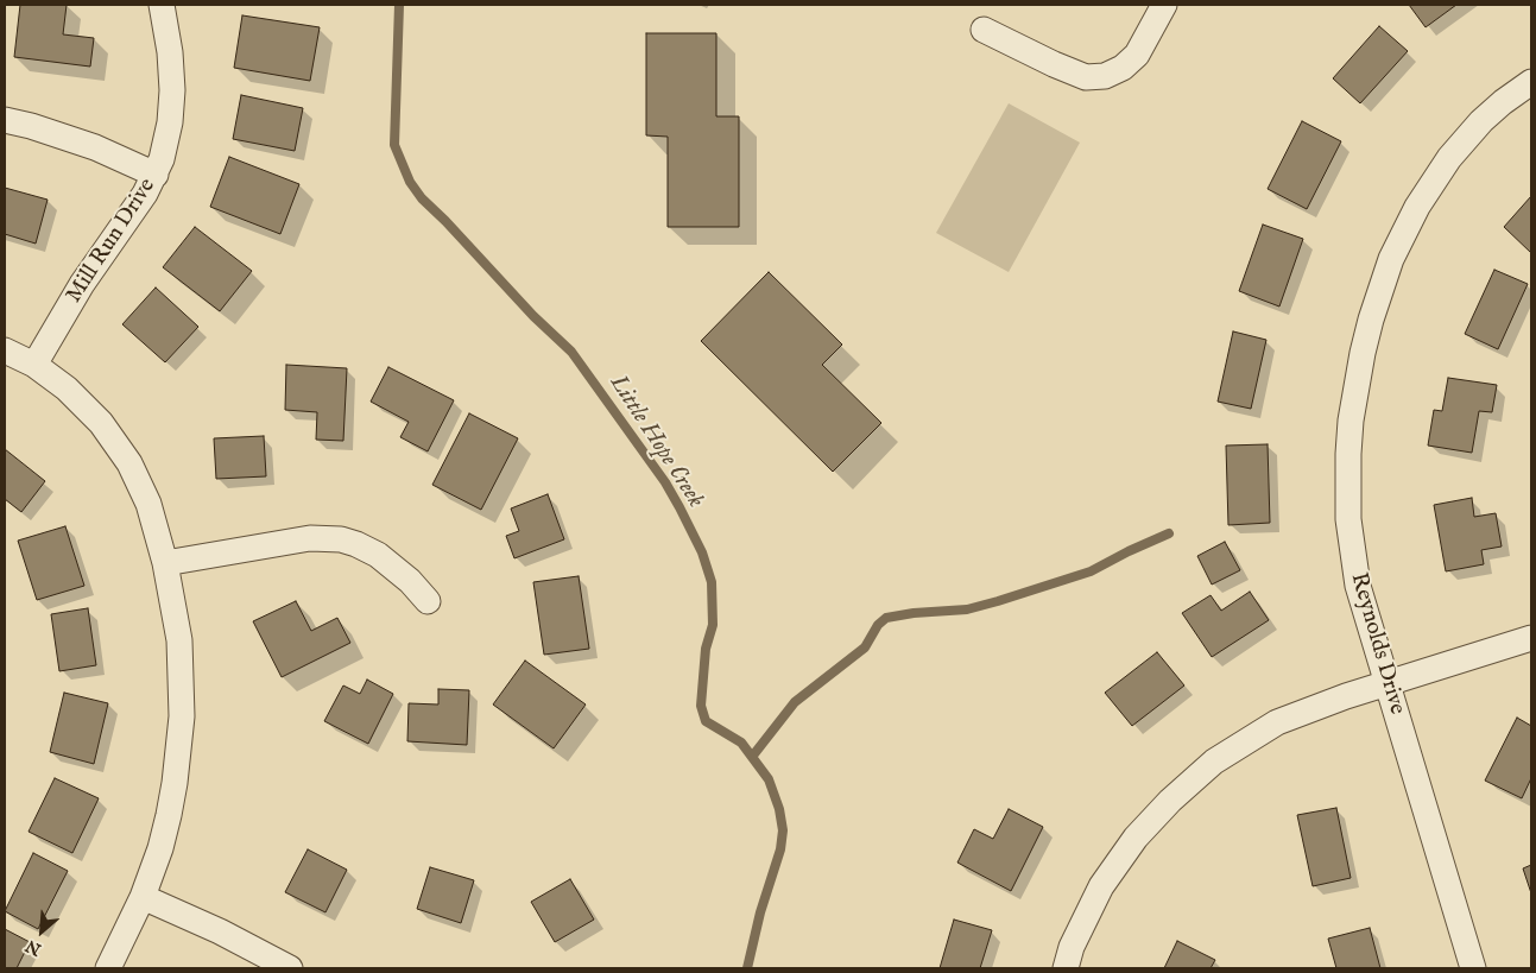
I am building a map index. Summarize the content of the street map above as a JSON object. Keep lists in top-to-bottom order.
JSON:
{
  "streets": {
    "street": ["Mill Run Drive", "Reynolds Drive"]
  },
  "water": ["Little Hope Creek"],
  "north": "bottom left"
}
